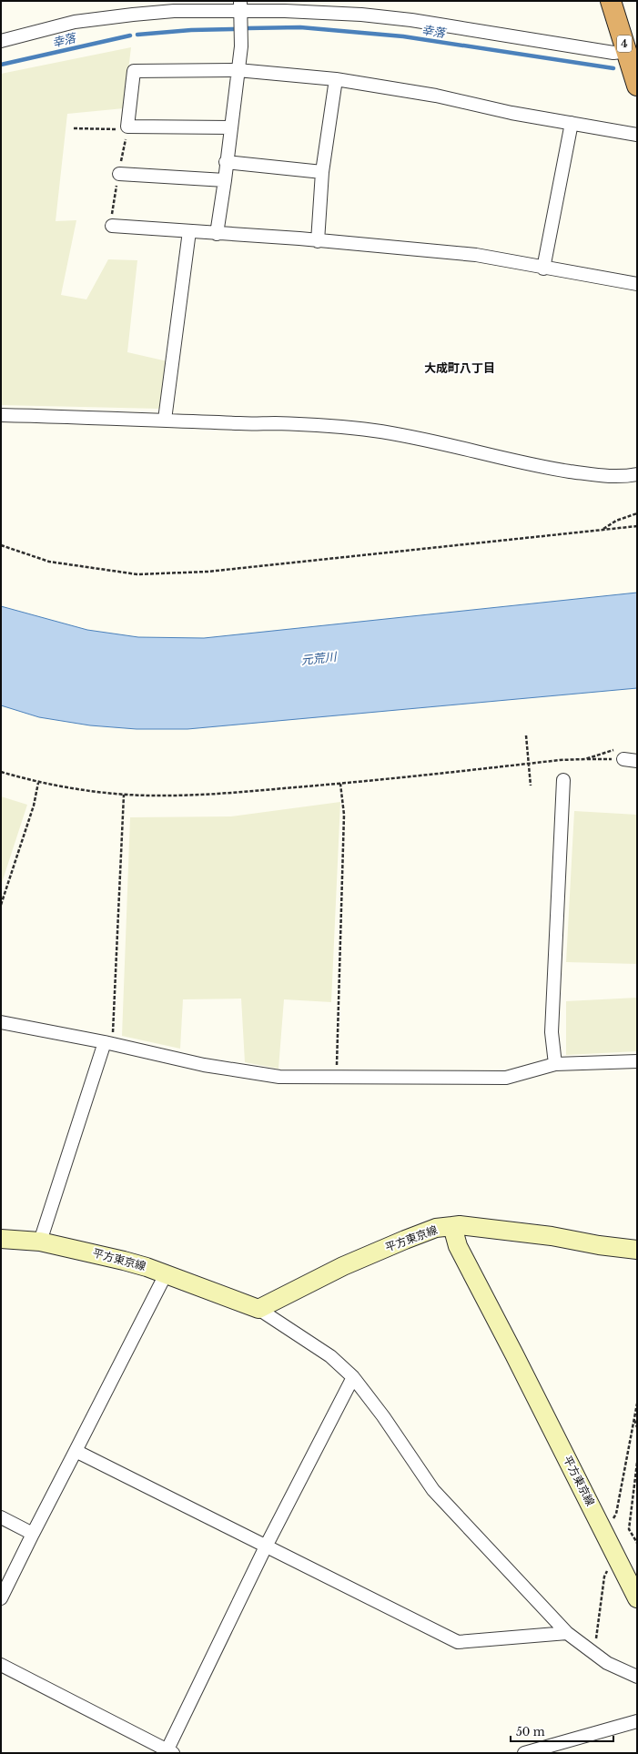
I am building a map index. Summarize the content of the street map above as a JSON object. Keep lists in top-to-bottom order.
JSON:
{
  "streets": {
    "highway": ["4"],
    "main road": ["平方東京線"]
  },
  "districts": ["大成町八丁目"],
  "water": ["幸落", "元荒川"],
  "scale_bar": "50 m"
}
